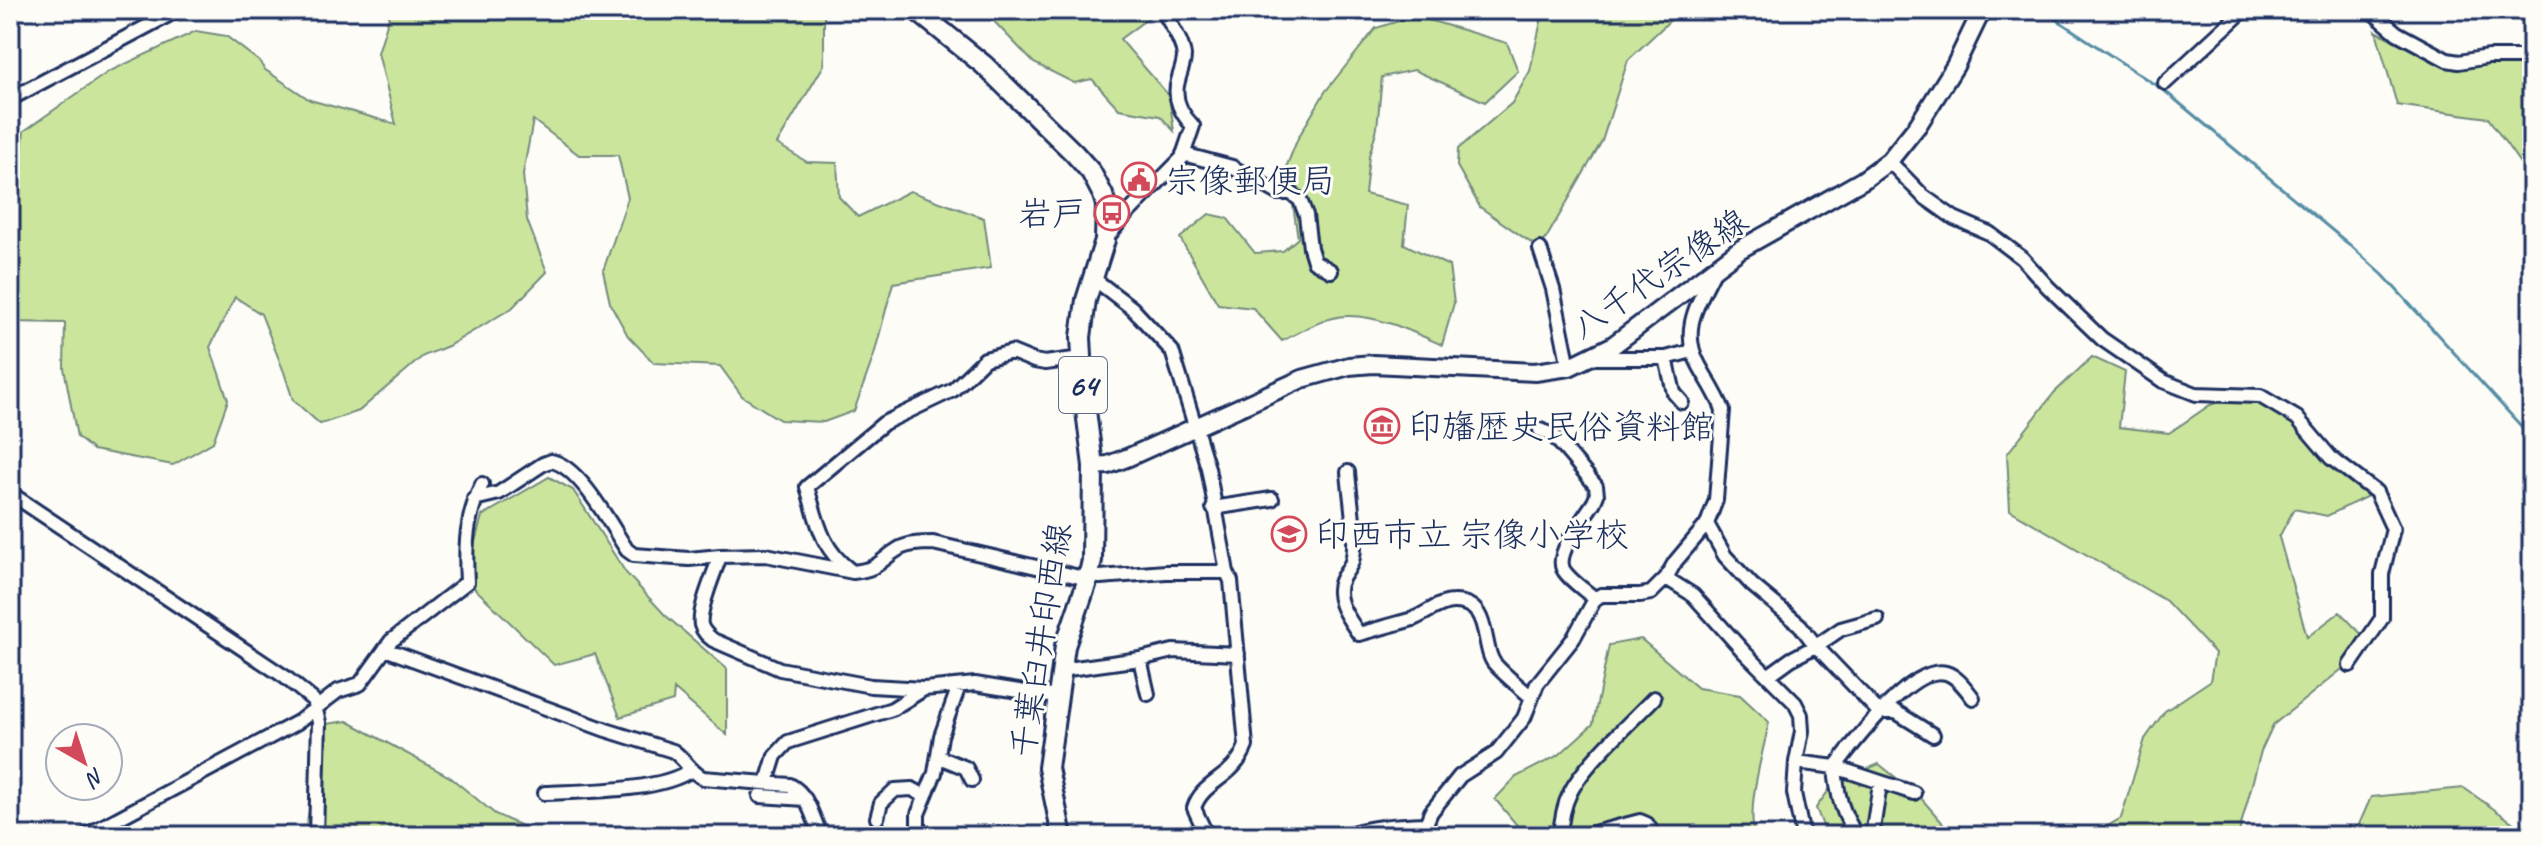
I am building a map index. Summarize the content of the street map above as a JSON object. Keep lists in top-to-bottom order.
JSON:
{
  "streets": {
    "main road": ["八千代宗像線", "64", "千葉臼井印西線"]
  },
  "crossings": [
    ["八千代宗像線", "千葉臼井印西線"]
  ],
  "places": {
    "public building": ["宗像郵便局"],
    "bus stop": ["岩戸"],
    "museum": ["印旛歴史民俗資料館"],
    "school or university": ["印西市立 宗像小学校"]
  },
  "north": "bottom right"
}
